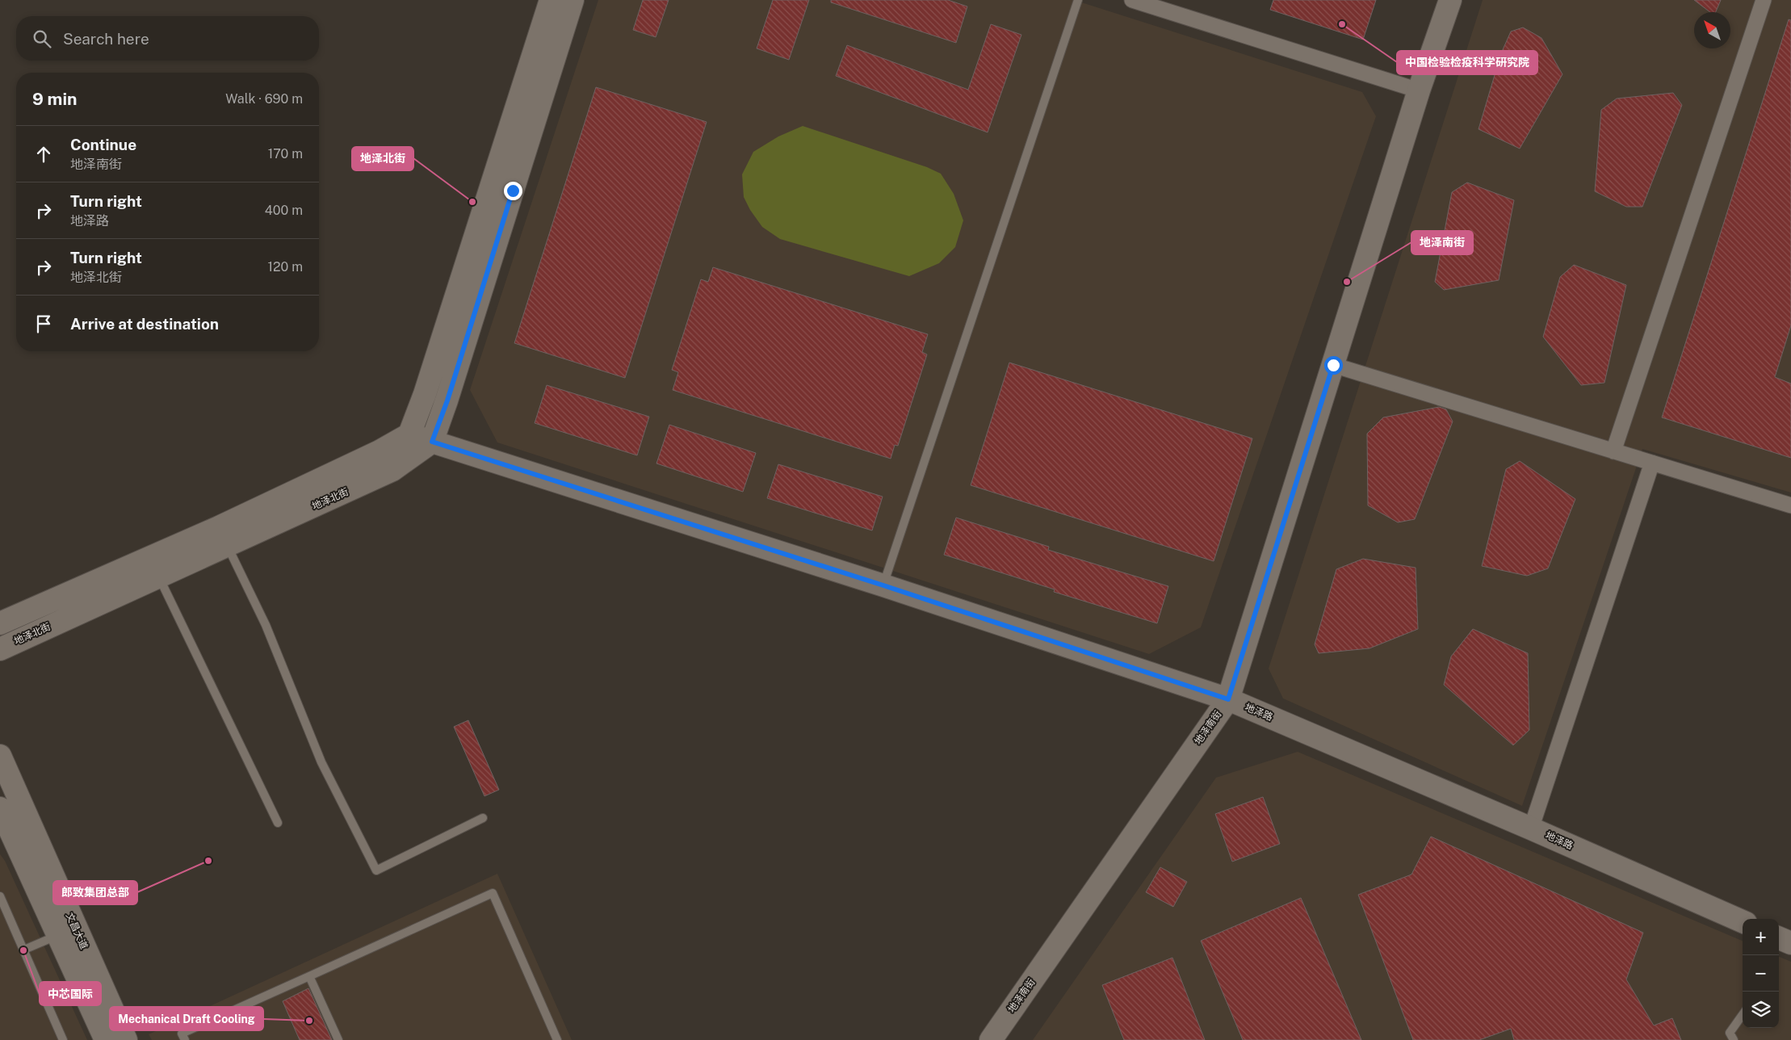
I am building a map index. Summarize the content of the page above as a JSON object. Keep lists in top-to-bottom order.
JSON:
{
  "streets": {
    "street": [
      "地泽北街",
      "地泽路",
      "地泽南街",
      "文昌大道"
    ]
  },
  "crossings": [
    ["地泽北街", "地泽路"],
    ["地泽路", "地泽南街"]
  ],
  "places": [
    "中国检验检疫科学研究院",
    "地泽北街",
    "地泽南街",
    "郎致集团总部",
    "中芯国际",
    "Mechanical Draft Cooling"
  ],
  "north": "top left",
  "page": {
    "search": "Search here",
    "heading": ["9 min", "Walk · 690 m"],
    "list": [
      ["Continue", "地泽南街", "170 m"],
      ["Turn right", "地泽路", "400 m"],
      ["Turn right", "地泽北街", "120 m"],
      "Arrive at destination"
    ],
    "map_buttons": ["+", "−"]
  }
}
